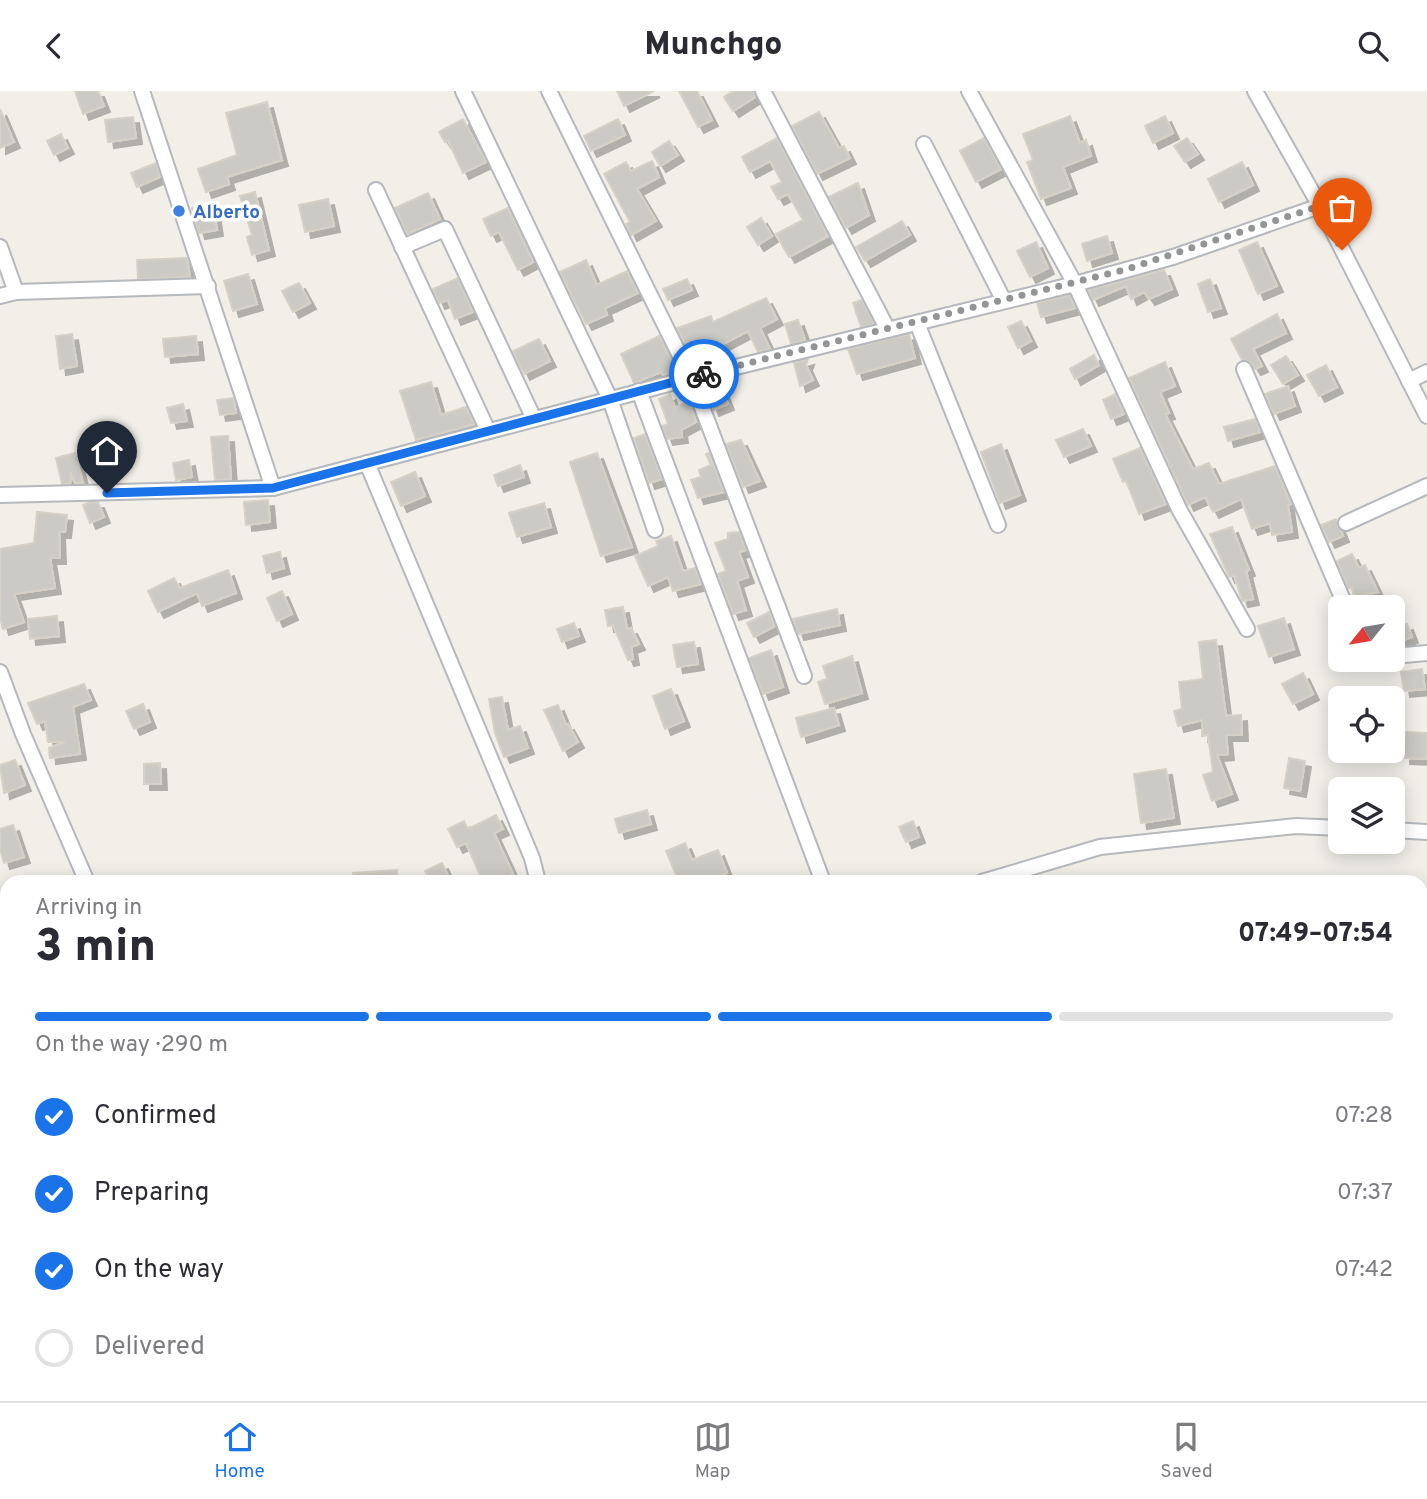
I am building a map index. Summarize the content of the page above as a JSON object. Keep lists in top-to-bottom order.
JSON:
{
  "places": ["Alberto"],
  "north": "bottom left",
  "page": {
    "header": "Munchgo",
    "heading": ["3 min", "Arriving in", "07:49–07:54"],
    "bar": "On the way · 290 m",
    "list": [
      ["Confirmed", "07:28"],
      ["Preparing", "07:37"],
      ["On the way", "07:42"],
      "Delivered"
    ],
    "tabs": ["Home", "Map", "Saved"]
  }
}
